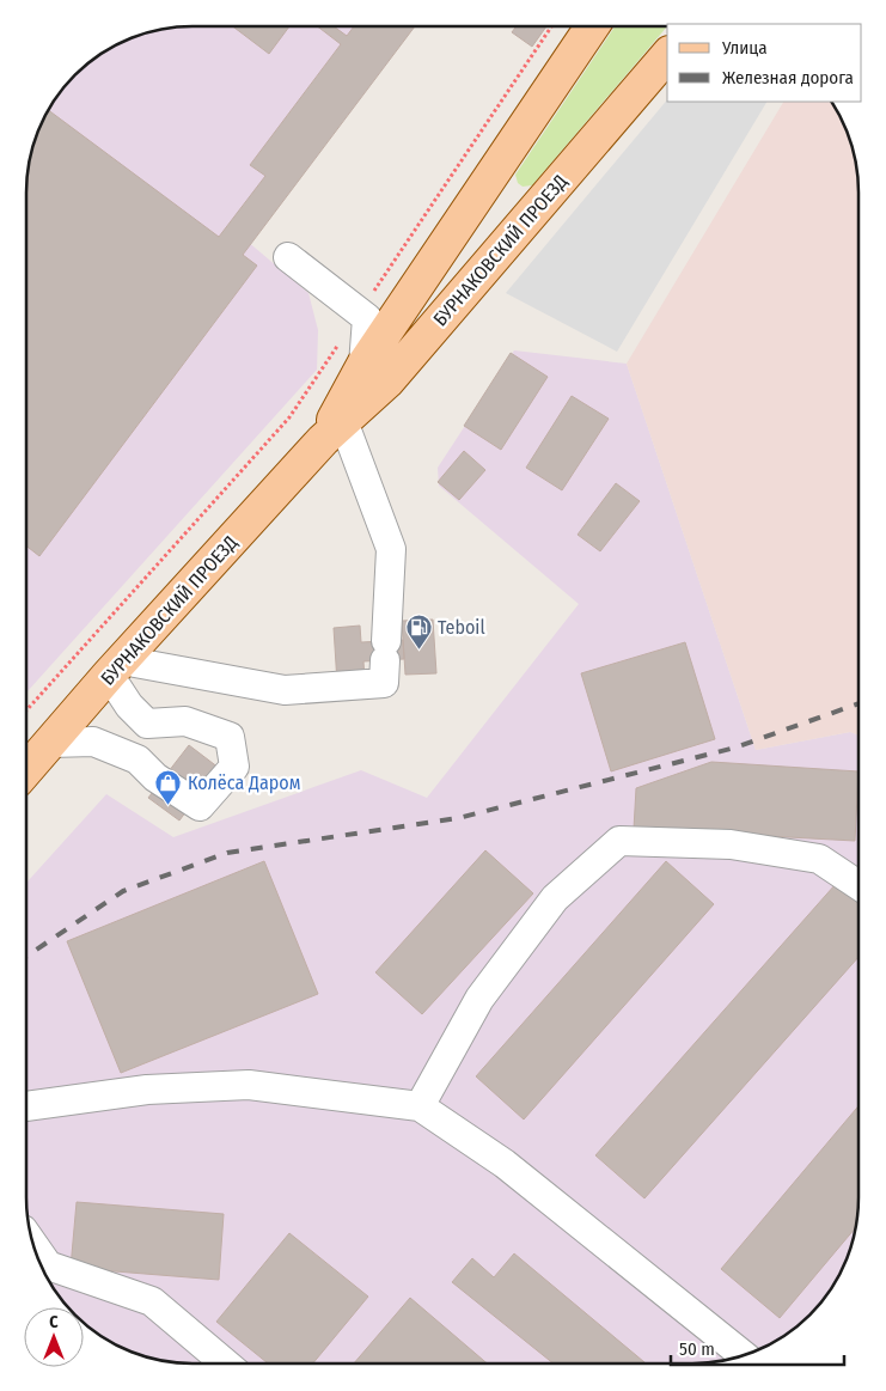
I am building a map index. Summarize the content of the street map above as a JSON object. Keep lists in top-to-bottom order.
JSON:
{
  "streets": {
    "main road": ["БУРНАКОВСКИЙ ПРОЕЗД"]
  },
  "places": {
    "fuel station": ["Teboil"],
    "shop": ["Колёса Даром"]
  },
  "legend": ["Улица", "Железная дорога"],
  "scale_bar": "50 m",
  "north": "top"
}
